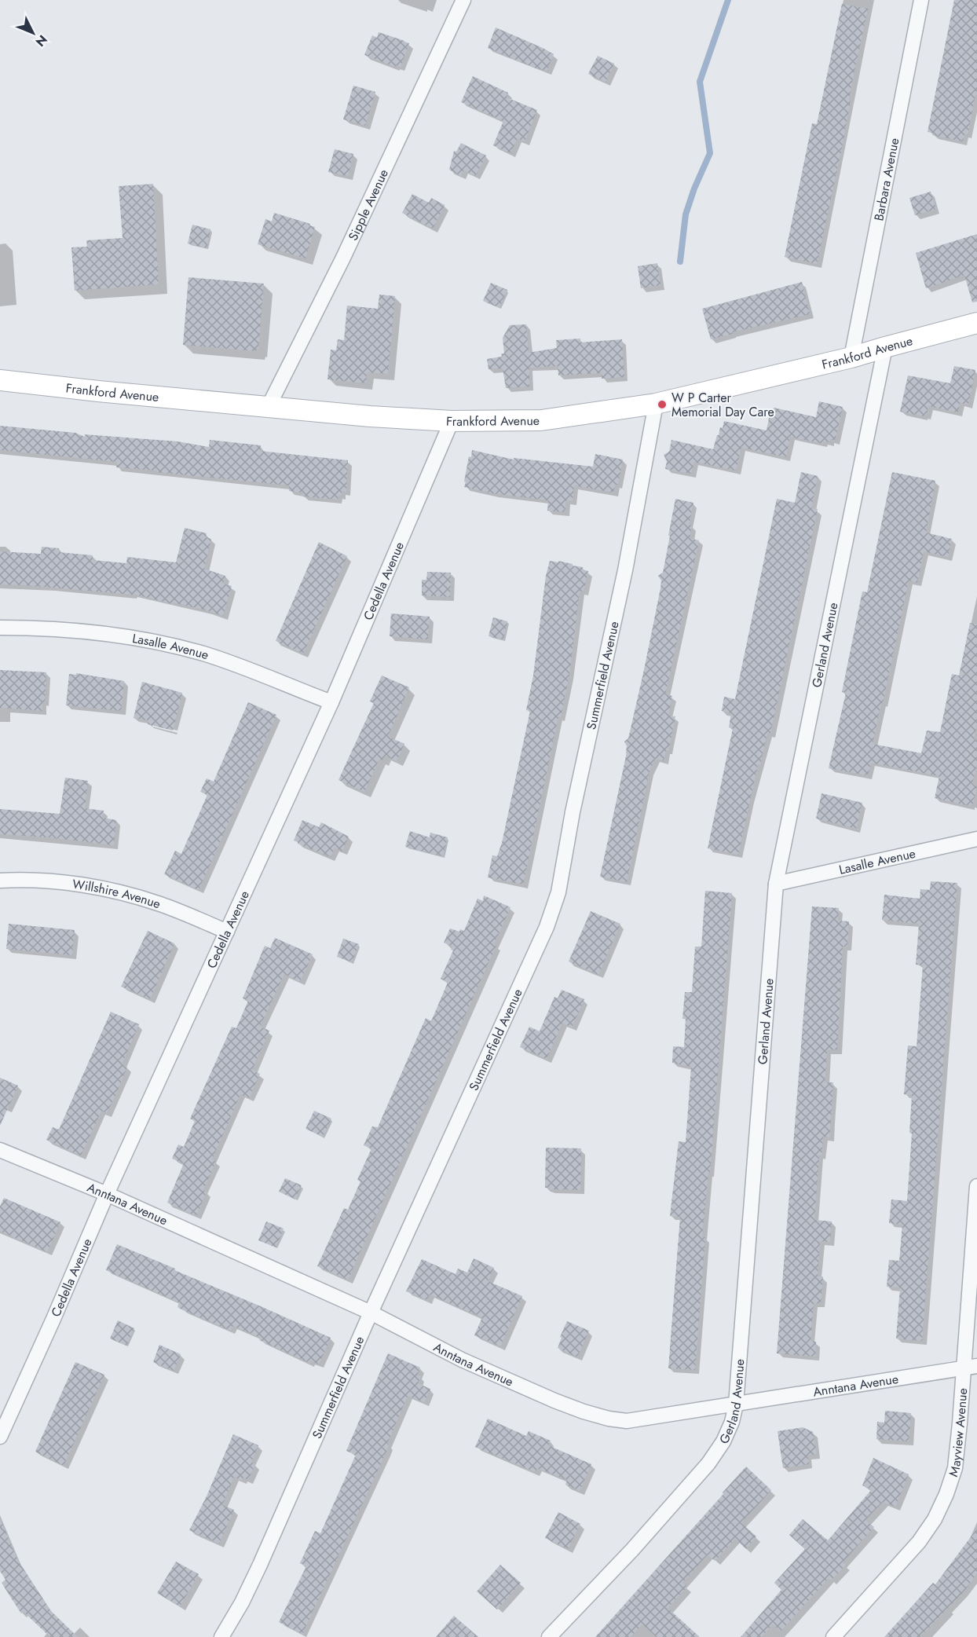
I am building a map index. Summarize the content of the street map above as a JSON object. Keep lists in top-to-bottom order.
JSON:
{
  "streets": {
    "street": [
      "Barbara Avenue",
      "Sipple Avenue",
      "Frankford Avenue",
      "Cedella Avenue",
      "Gerland Avenue",
      "Lasalle Avenue",
      "Summerfield Avenue",
      "Willshire Avenue",
      "Anntana Avenue",
      "Mayview Avenue"
    ]
  },
  "crossings": [
    ["Barbara Avenue", "Frankford Avenue"],
    ["Sipple Avenue", "Frankford Avenue"],
    ["Frankford Avenue", "Cedella Avenue"],
    ["Frankford Avenue", "Gerland Avenue"],
    ["Frankford Avenue", "Summerfield Avenue"],
    ["Cedella Avenue", "Lasalle Avenue"],
    ["Cedella Avenue", "Willshire Avenue"],
    ["Cedella Avenue", "Anntana Avenue"],
    ["Gerland Avenue", "Lasalle Avenue"],
    ["Gerland Avenue", "Anntana Avenue"],
    ["Summerfield Avenue", "Anntana Avenue"],
    ["Anntana Avenue", "Mayview Avenue"]
  ],
  "places": ["W P Carter Memorial Day Care"],
  "north": "bottom right"
}
